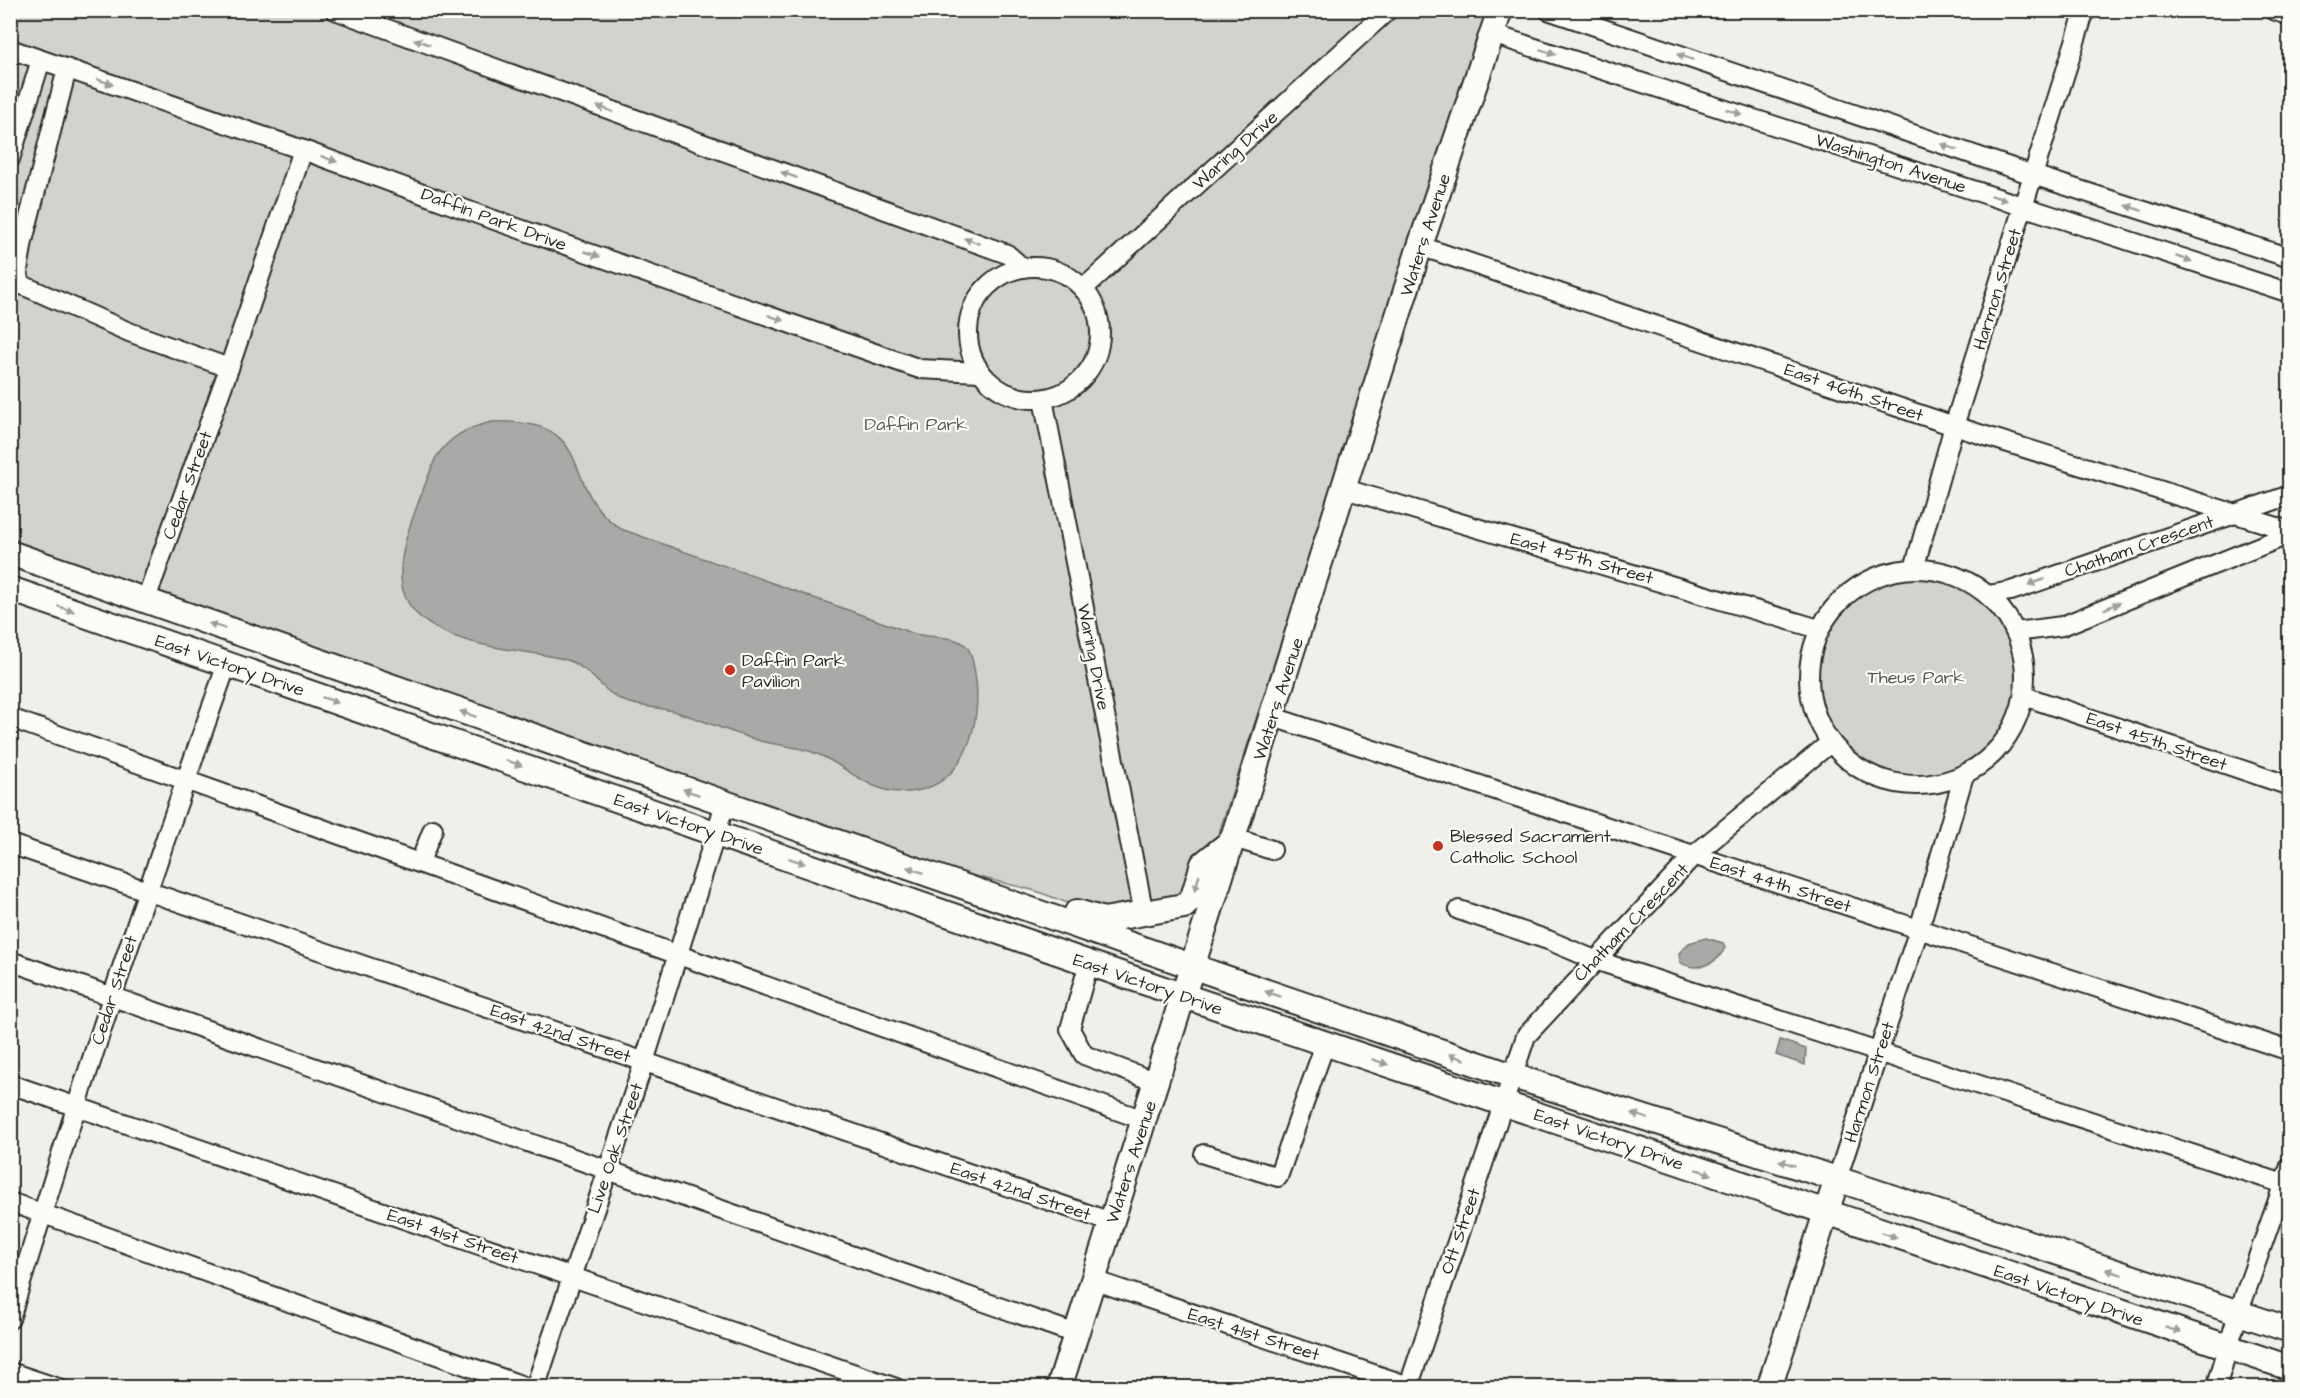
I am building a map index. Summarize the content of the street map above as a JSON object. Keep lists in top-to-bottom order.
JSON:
{
  "streets": {
    "main road": ["Waters Avenue", "Harmon Street", "East Victory Drive"],
    "street": [
      "Waring Drive",
      "Washington Avenue",
      "Daffin Park Drive",
      "East 46th Street",
      "Cedar Street",
      "Chatham Crescent",
      "East 45th Street",
      "East 44th Street",
      "East 42nd Street",
      "Live Oak Street",
      "Ott Street",
      "East 41st Street"
    ]
  },
  "crossings": [
    ["Waring Drive", "Daffin Park Drive"],
    ["Washington Avenue", "Waters Avenue"],
    ["Washington Avenue", "Harmon Street"],
    ["Daffin Park Drive", "Cedar Street"],
    ["Waters Avenue", "East 46th Street"],
    ["Waters Avenue", "East 45th Street"],
    ["Waters Avenue", "East Victory Drive"],
    ["Waters Avenue", "East 44th Street"],
    ["Waters Avenue", "East 42nd Street"],
    ["Waters Avenue", "East 41st Street"],
    ["Harmon Street", "East 46th Street"],
    ["Harmon Street", "East Victory Drive"],
    ["Harmon Street", "East 44th Street"],
    ["East 46th Street", "Chatham Crescent"],
    ["Cedar Street", "East Victory Drive"],
    ["Cedar Street", "East 42nd Street"],
    ["Cedar Street", "East 41st Street"],
    ["Chatham Crescent", "East Victory Drive"],
    ["Chatham Crescent", "East 44th Street"],
    ["Chatham Crescent", "Ott Street"],
    ["East Victory Drive", "Live Oak Street"],
    ["East Victory Drive", "Ott Street"],
    ["East 42nd Street", "Live Oak Street"],
    ["Live Oak Street", "East 41st Street"],
    ["Ott Street", "East 41st Street"]
  ],
  "parks": ["Daffin Park", "Theus Park"],
  "places": ["Daffin Park Pavilion", "Blessed Sacrament Catholic School"]
}
